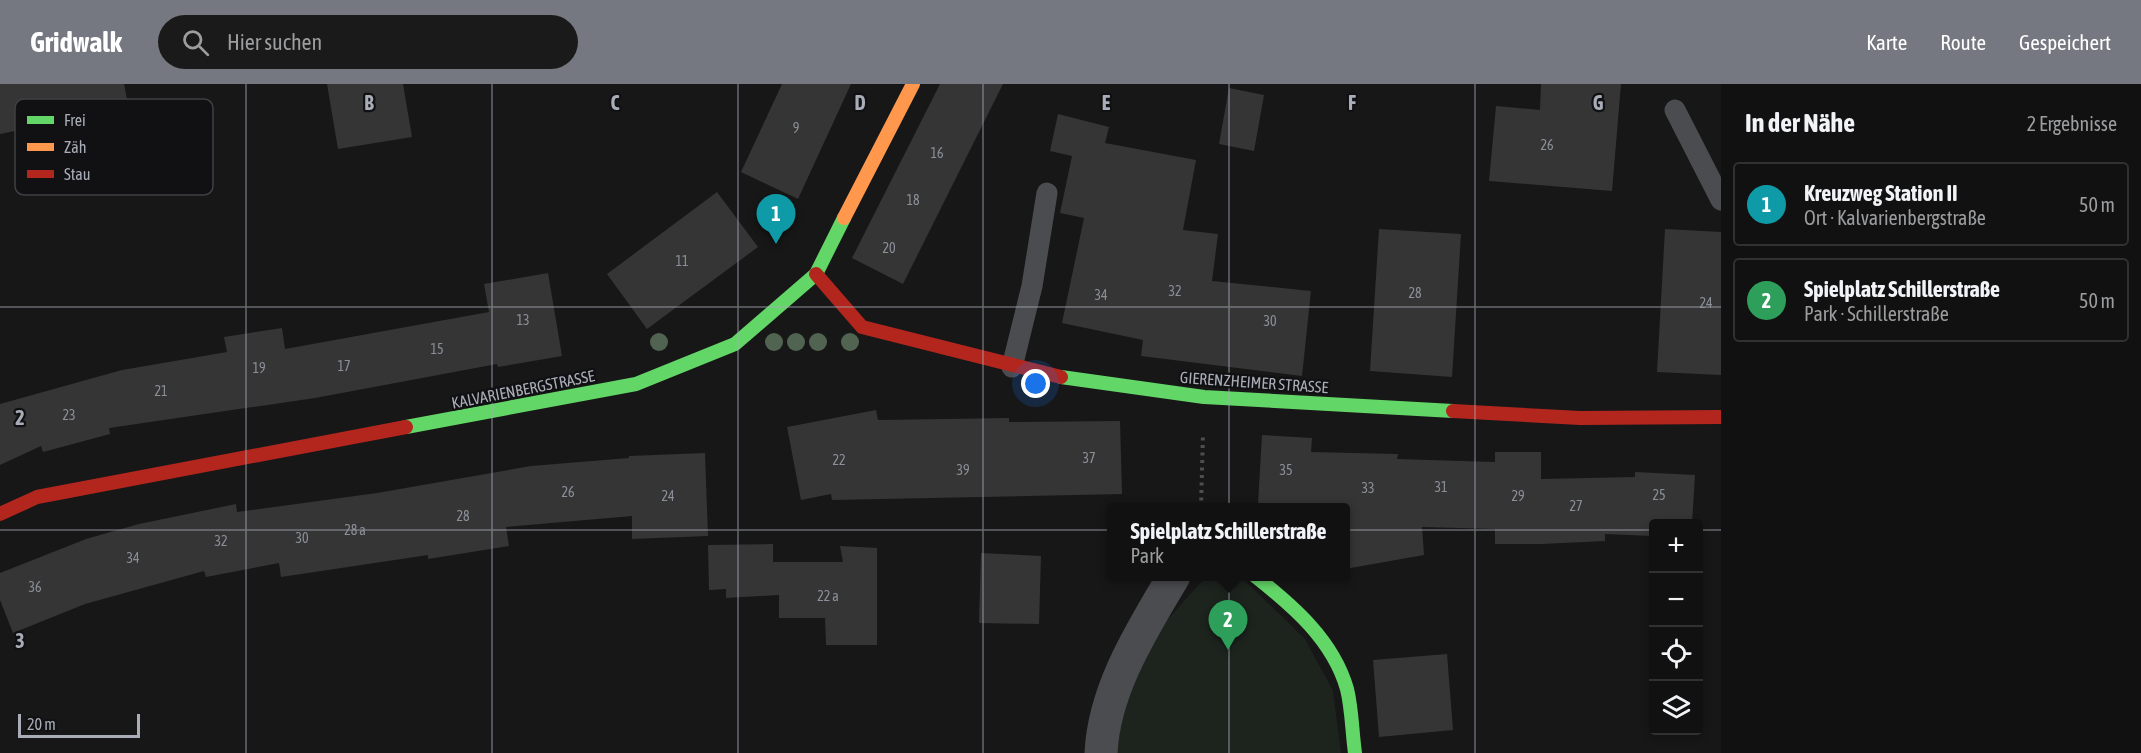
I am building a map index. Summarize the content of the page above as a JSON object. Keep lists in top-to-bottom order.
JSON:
{
  "streets": {
    "street": ["GIERENZHEIMER STRASSE", "KALVARIENBERGSTRASSE"]
  },
  "crossings": [
    ["GIERENZHEIMER STRASSE", "KALVARIENBERGSTRASSE"]
  ],
  "house_numbers": [
    "9",
    "26",
    "16",
    "18",
    "20",
    "11",
    "32",
    "28",
    "34",
    "24",
    "13",
    "30",
    "15",
    "17",
    "19",
    "21",
    "23",
    "37",
    "22",
    "39",
    "35",
    "31",
    "33",
    "26",
    "25",
    "24",
    "29",
    "27",
    "28",
    "28 a",
    "30",
    "32",
    "34",
    "36",
    "22 a"
  ],
  "legend": ["Frei", "Zäh", "Stau"],
  "scale_bar": "20 m",
  "page": {
    "header": "Gridwalk",
    "search": "Hier suchen",
    "nav": ["Karte", "Route", "Gespeichert"],
    "heading": ["In der Nähe", "2 Ergebnisse"],
    "list": [
      {
        "mark": "1",
        "name": "Kreuzweg Station II",
        "note": "Ort · Kalvarienbergstraße",
        "value": "50 m"
      },
      {
        "mark": "2",
        "name": "Spielplatz Schillerstraße",
        "note": "Park · Schillerstraße",
        "value": "50 m"
      }
    ],
    "pins": ["1", "2"],
    "popup": ["Spielplatz Schillerstraße", "Park"],
    "map_buttons": ["+", "−"],
    "scale": "20 m"
  },
  "grid": {
    "columns": [
      "B",
      "C",
      "D",
      "E",
      "F",
      "G"
    ],
    "rows": ["2", "3"]
  }
}
